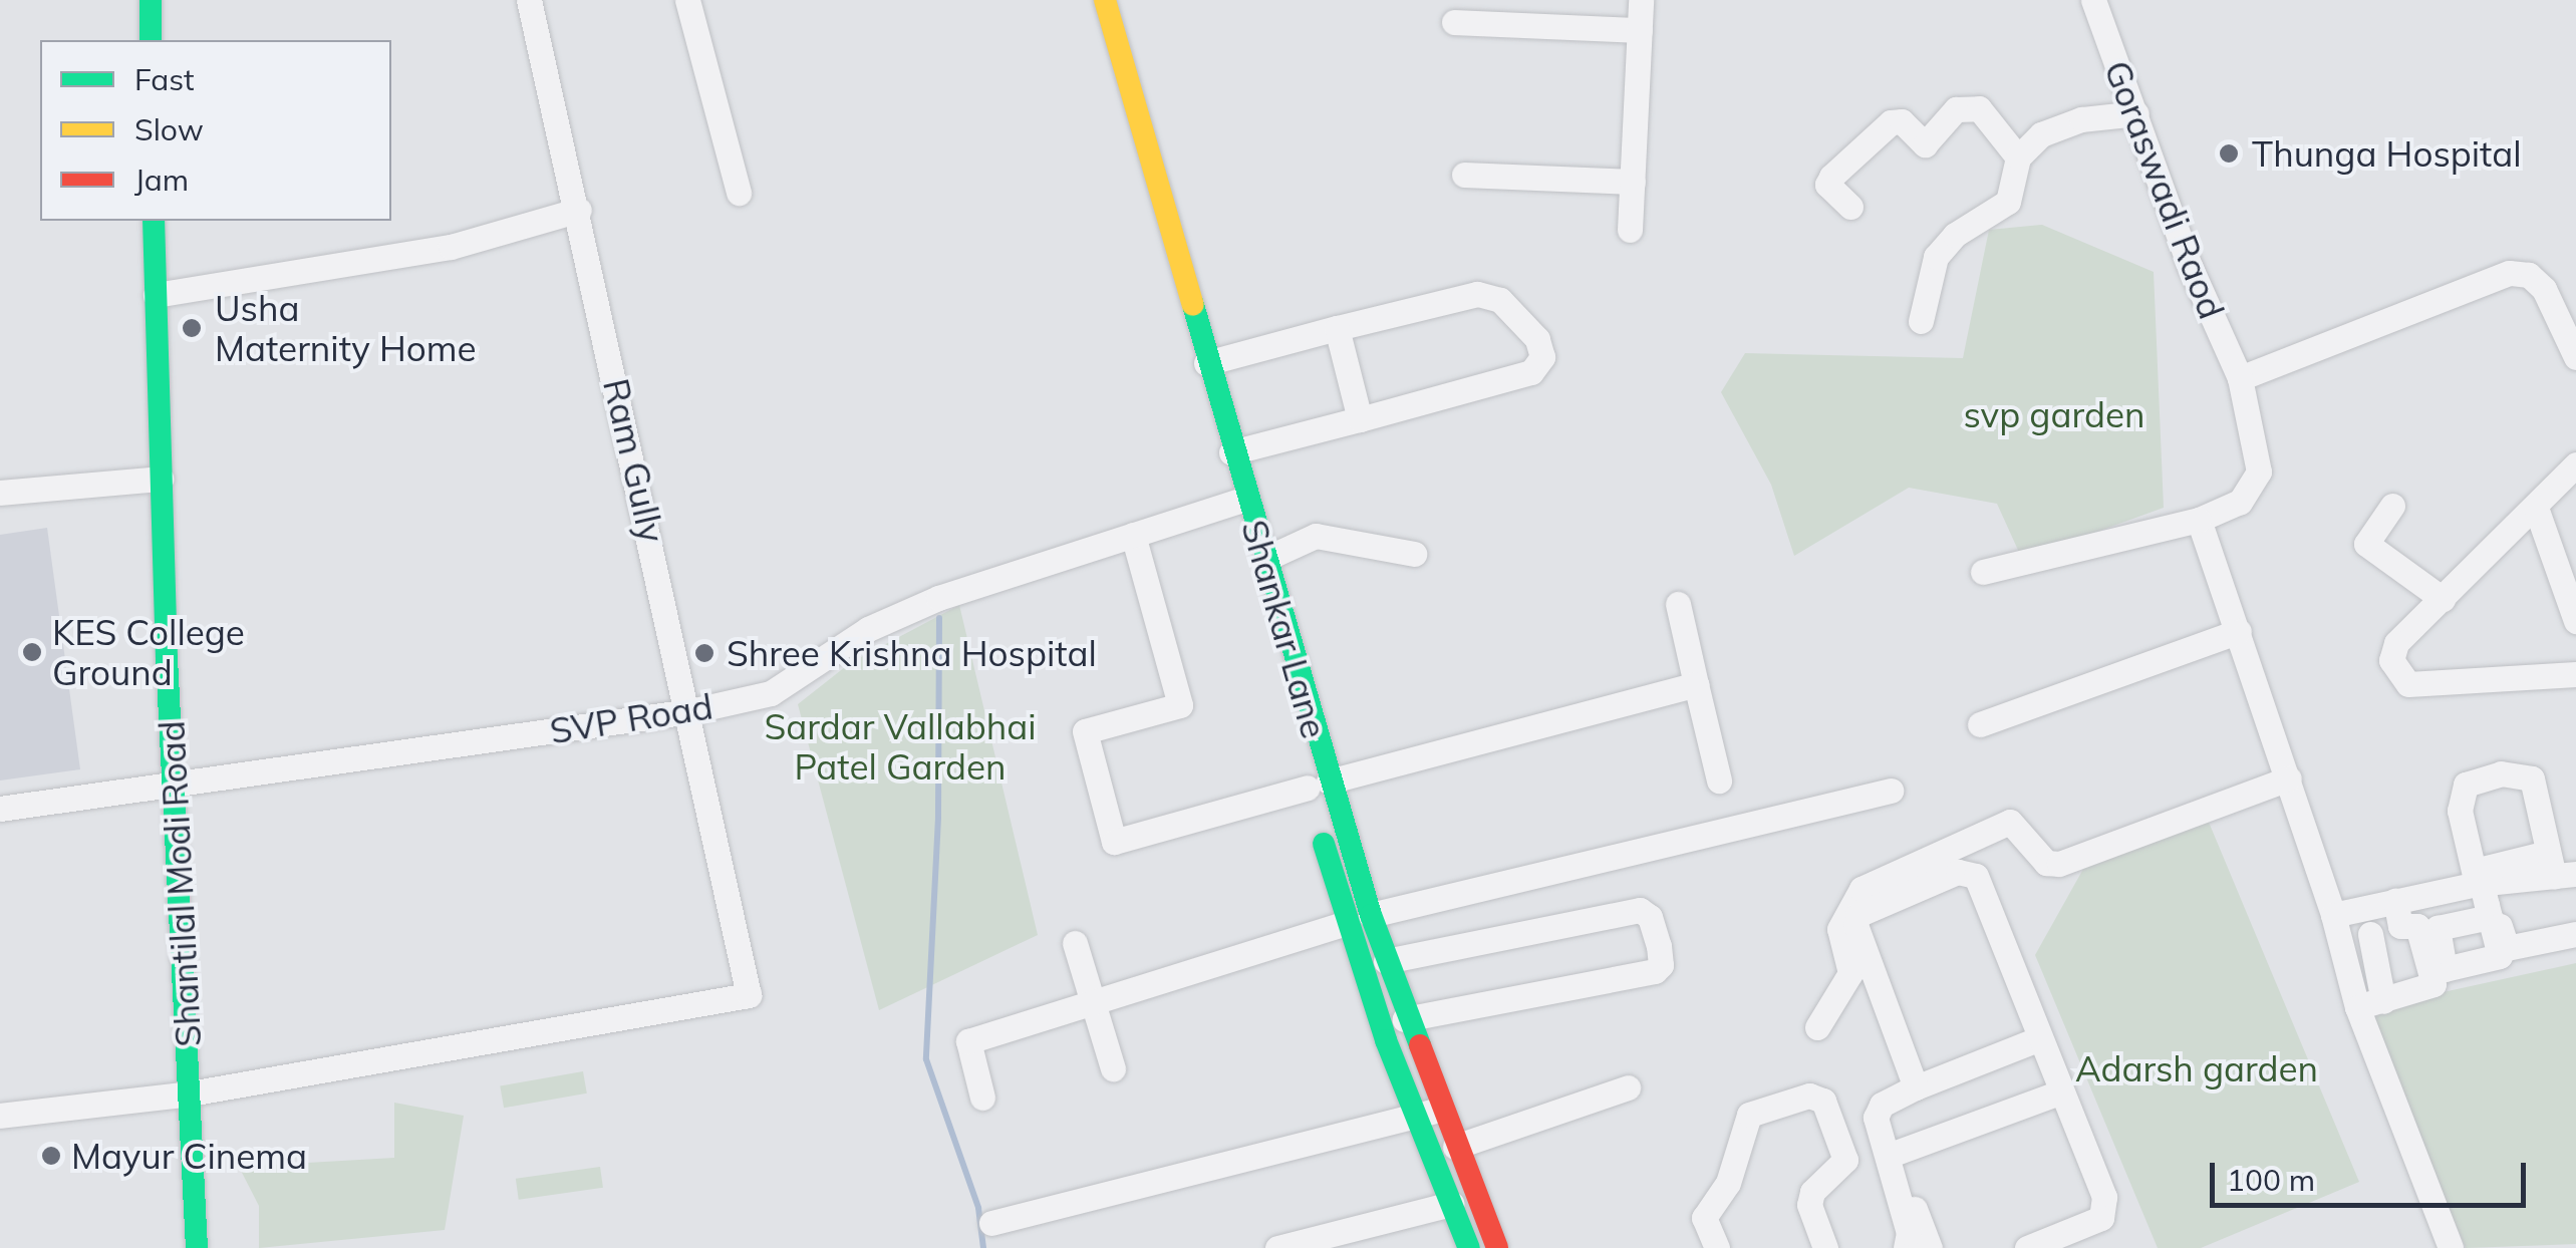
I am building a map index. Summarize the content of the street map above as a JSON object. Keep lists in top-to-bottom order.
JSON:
{
  "streets": {
    "street": [
      "Goraswadi Raod",
      "Ram Gully",
      "Shankar Lane",
      "SVP Road",
      "Shantilal Modi Road"
    ]
  },
  "crossings": [
    ["Ram Gully", "SVP Road"],
    ["Ram Gully", "Shantilal Modi Road"],
    ["Shankar Lane", "SVP Road"],
    ["SVP Road", "Shantilal Modi Road"]
  ],
  "parks": ["svp garden", "Sardar Vallabhai Patel Garden", "Adarsh garden"],
  "places": [
    "Thunga Hospital",
    "Usha Maternity Home",
    "KES College Ground",
    "Shree Krishna Hospital",
    "Mayur Cinema"
  ],
  "legend": ["Fast", "Slow", "Jam"],
  "scale_bar": "100 m"
}
